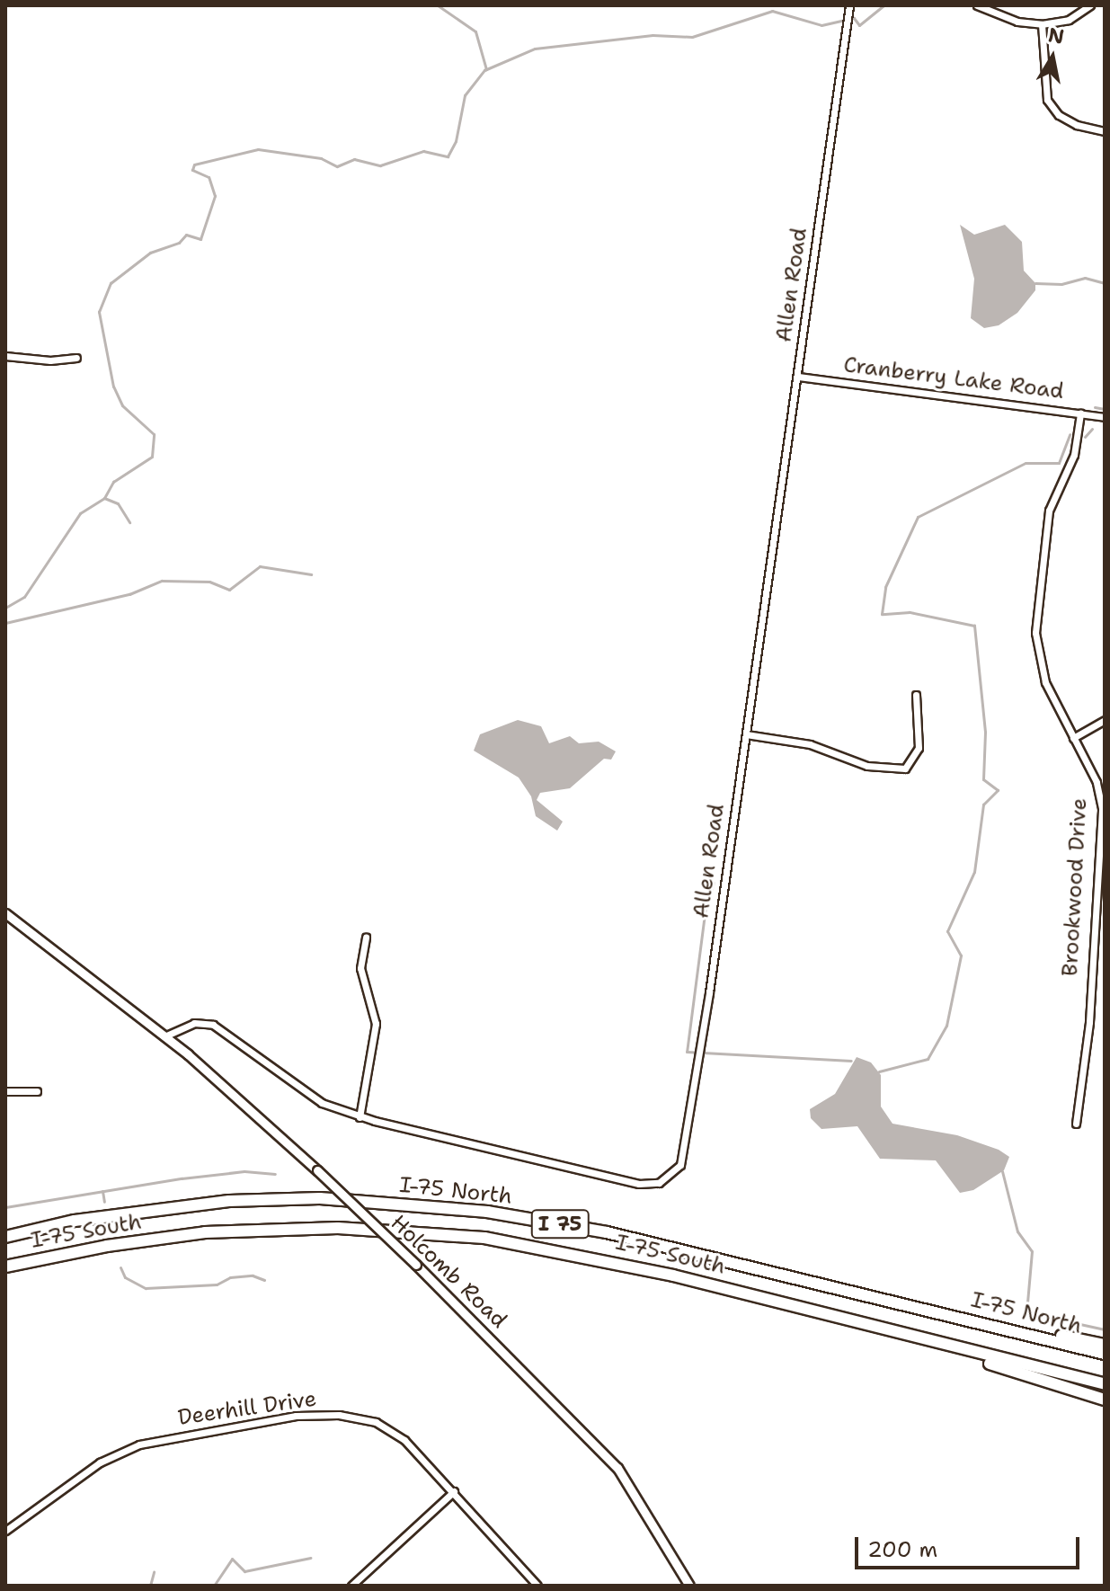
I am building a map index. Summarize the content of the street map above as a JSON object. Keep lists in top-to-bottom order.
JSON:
{
  "streets": {
    "highway": ["I-75 North", "I 75", "I-75 South"],
    "street": [
      "Allen Road",
      "Cranberry Lake Road",
      "Brookwood Drive",
      "Holcomb Road",
      "Deerhill Drive"
    ]
  },
  "crossings": [
    ["Allen Road", "Cranberry Lake Road"],
    ["Allen Road", "Holcomb Road"],
    ["Cranberry Lake Road", "Brookwood Drive"]
  ],
  "scale_bar": "200 m",
  "north": "top"
}
